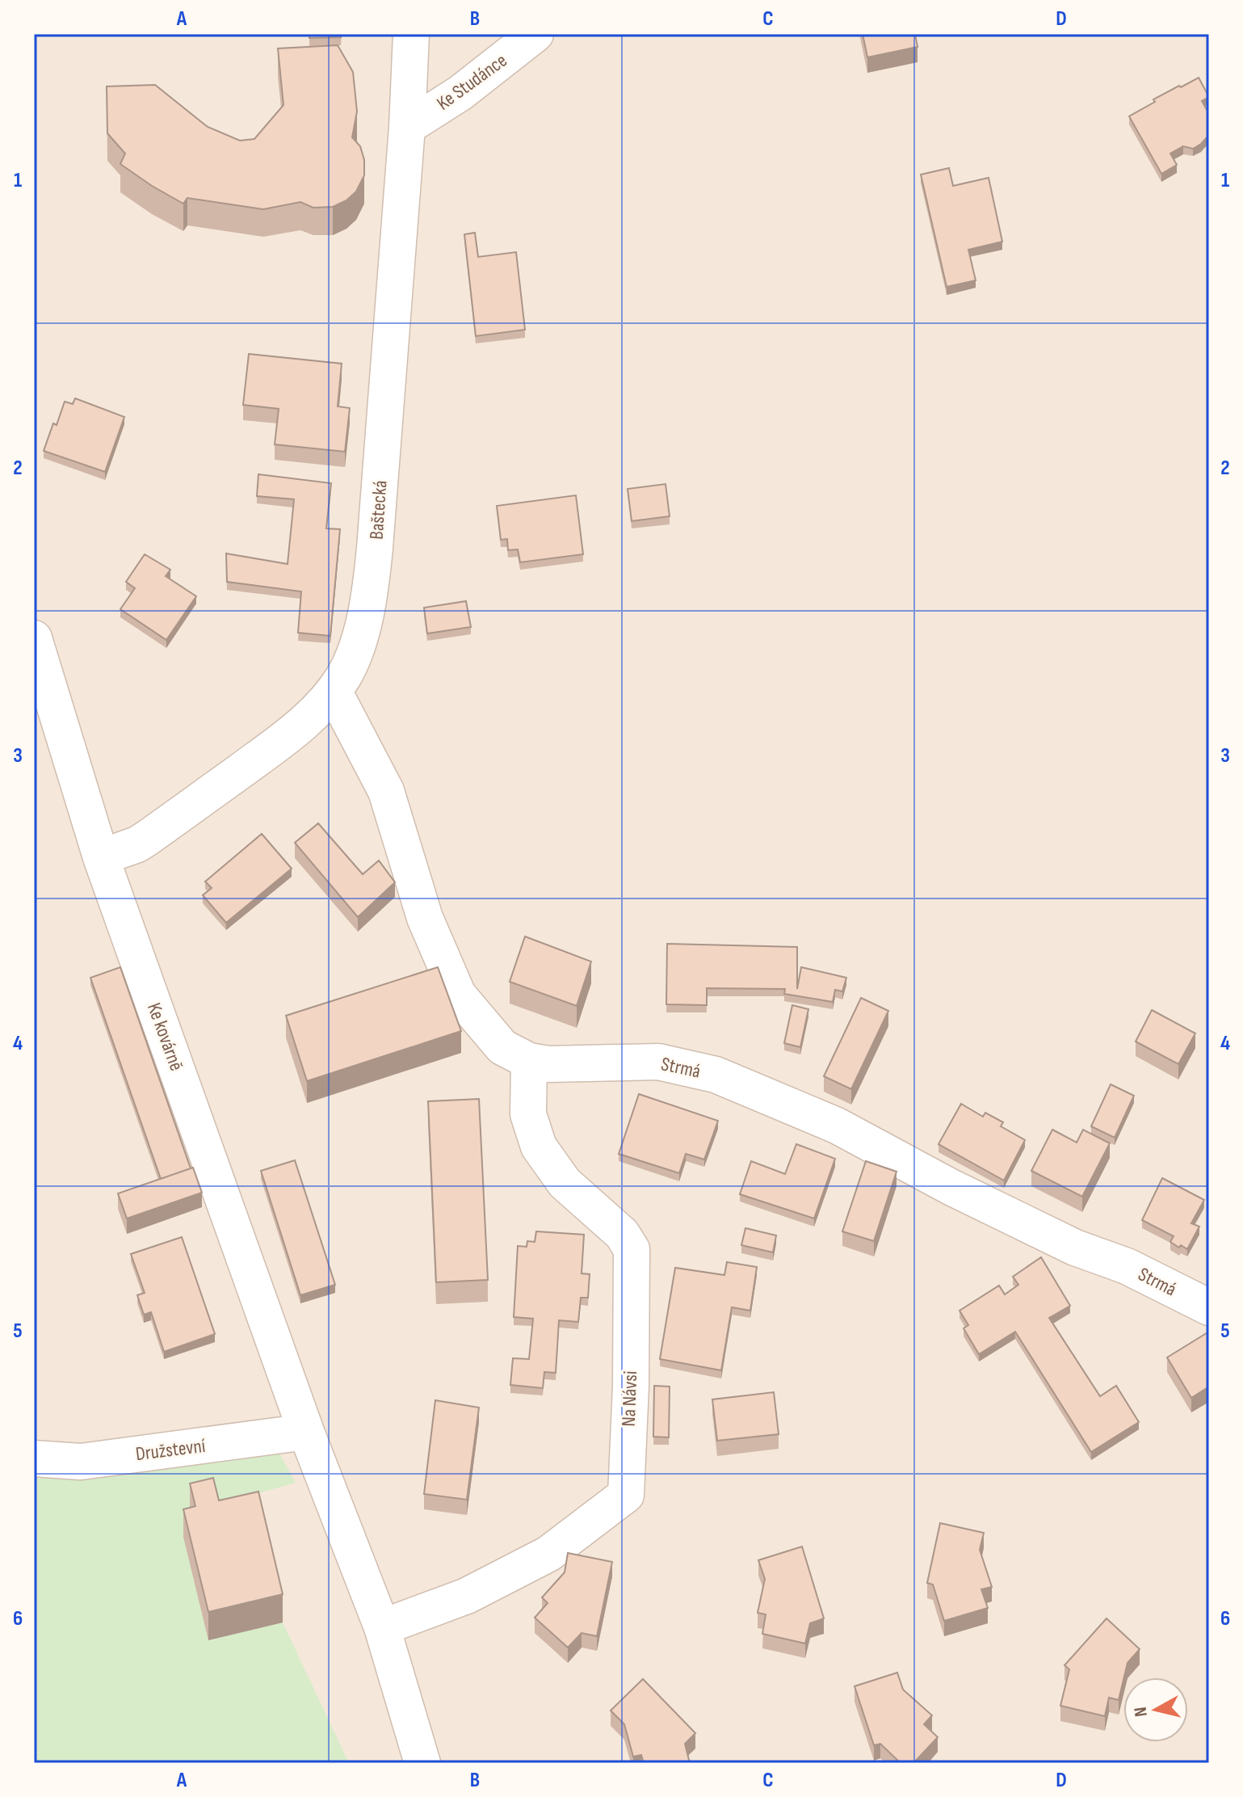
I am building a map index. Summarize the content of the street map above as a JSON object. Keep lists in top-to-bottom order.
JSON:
{
  "streets": {
    "street": [
      "Ke Studánce",
      "Baštecká",
      "Ke kovárně",
      "Strmá",
      "Na Návsi",
      "Družstevní"
    ]
  },
  "crossings": [
    ["Ke Studánce", "Baštecká"],
    ["Baštecká", "Ke kovárně"],
    ["Baštecká", "Strmá"],
    ["Ke kovárně", "Družstevní"],
    ["Strmá", "Na Návsi"]
  ],
  "north": "left",
  "grid": {
    "columns": [
      "A",
      "B",
      "C",
      "D"
    ],
    "rows": [
      "1",
      "2",
      "3",
      "4",
      "5",
      "6"
    ]
  }
}
